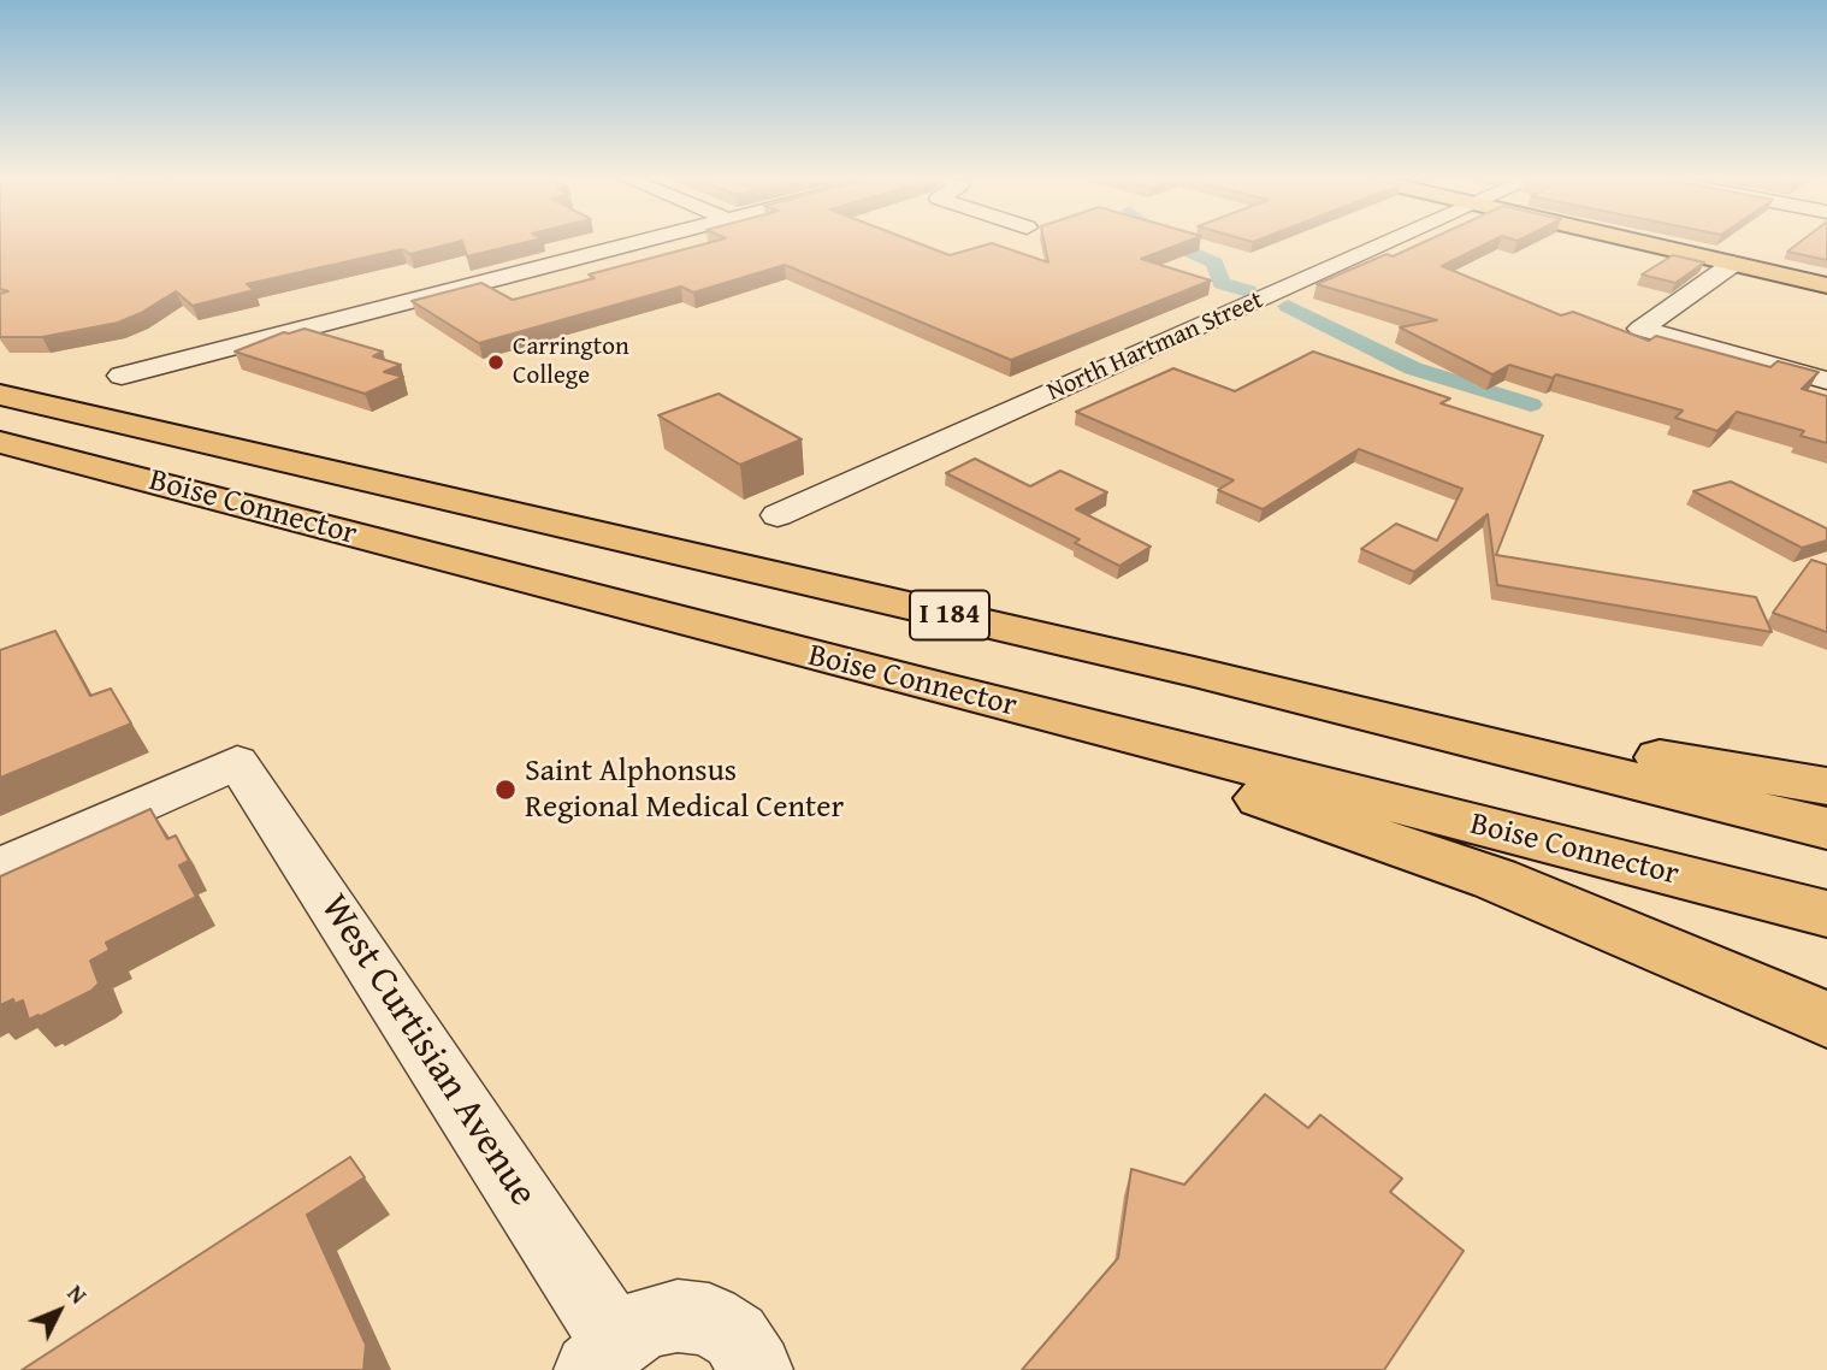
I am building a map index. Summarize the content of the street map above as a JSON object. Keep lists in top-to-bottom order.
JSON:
{
  "streets": {
    "main road": ["Boise Connector", "I 184"],
    "street": ["North Hartman Street", "West Curtisian Avenue"]
  },
  "places": ["Carrington College", "Saint Alphonsus Regional Medical Center"],
  "north": "top right"
}
